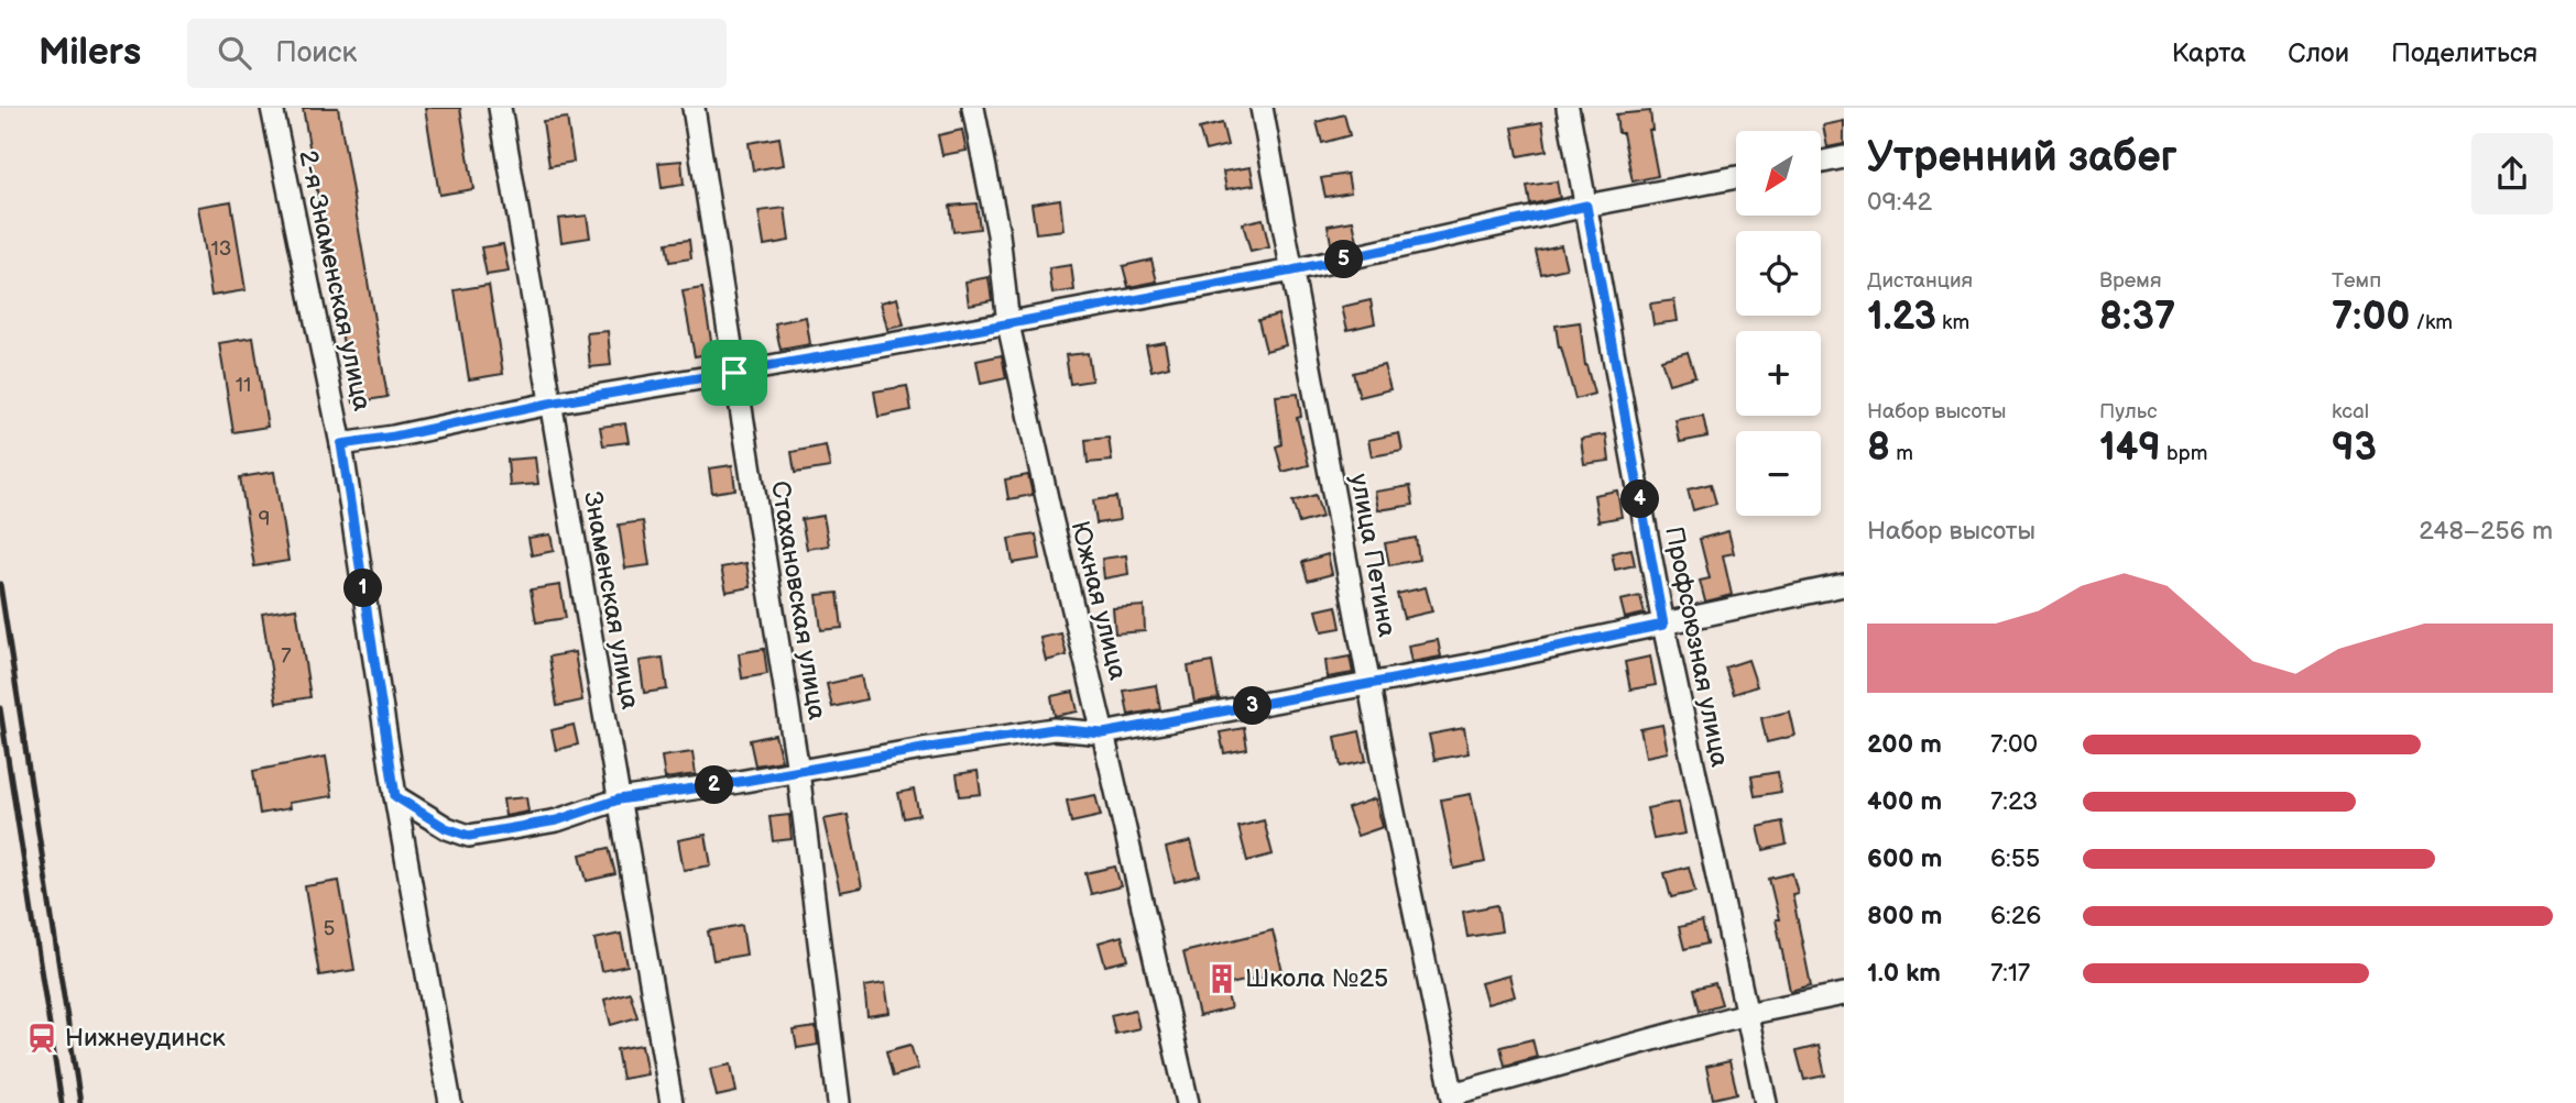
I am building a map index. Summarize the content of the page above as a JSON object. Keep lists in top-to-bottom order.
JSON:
{
  "streets": {
    "street": [
      "2-я Знаменская улица",
      "улица Петина",
      "Знаменская улица",
      "Стахановская улица",
      "Южная улица",
      "Профсоюзная улица"
    ]
  },
  "places": {
    "building": ["Школа №25"],
    "station": ["Нижнеудинск"]
  },
  "house_numbers": [
    "13",
    "11",
    "9",
    "7",
    "5"
  ],
  "north": "bottom left",
  "page": {
    "header": "Milers",
    "search": "Поиск",
    "nav": ["Карта", "Слои", "Поделиться"],
    "heading": ["Утренний забег", "09:42"],
    "map_buttons": ["+", "−"],
    "stats": [
      ["Дистанция", "1.23 km"],
      ["Время", "8:37"],
      ["Темп", "7:00 /km"],
      ["Набор высоты", "8 m"],
      ["Пульс", "149 bpm"],
      ["kcal", "93"]
    ],
    "pins": [
      "5",
      "4",
      "1",
      "3",
      "2"
    ],
    "chart": ["Набор высоты", "248–256 m"],
    "list": [
      {
        "name": "200 m",
        "note": "7:00"
      },
      {
        "name": "400 m",
        "note": "7:23"
      },
      {
        "name": "600 m",
        "note": "6:55"
      },
      {
        "name": "800 m",
        "note": "6:26"
      },
      {
        "name": "1.0 km",
        "note": "7:17"
      }
    ]
  }
}
